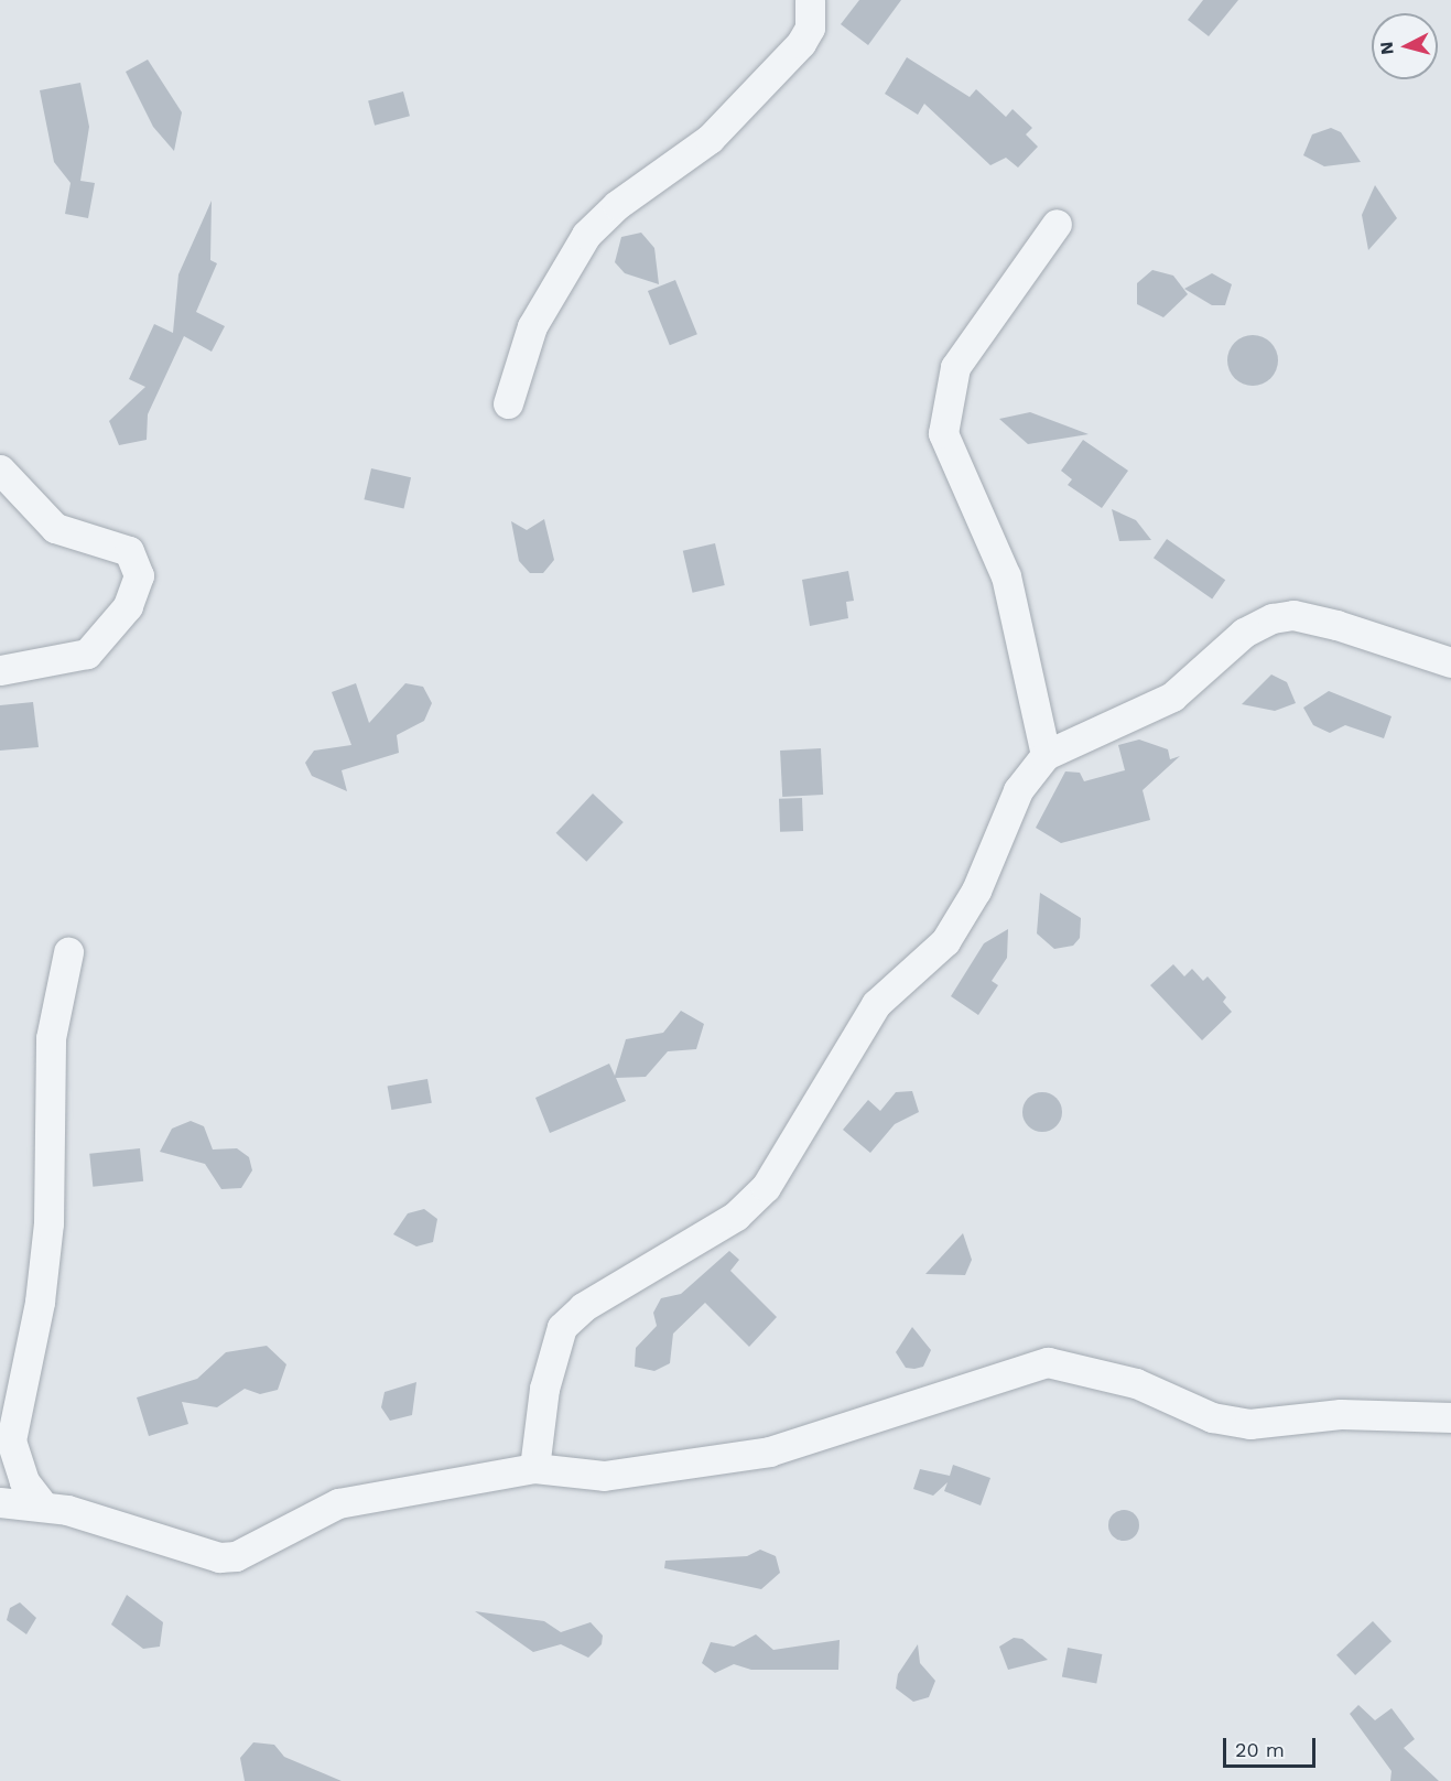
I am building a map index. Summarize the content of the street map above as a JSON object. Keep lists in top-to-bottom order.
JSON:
{
  "scale_bar": "20 m",
  "north": "left"
}
